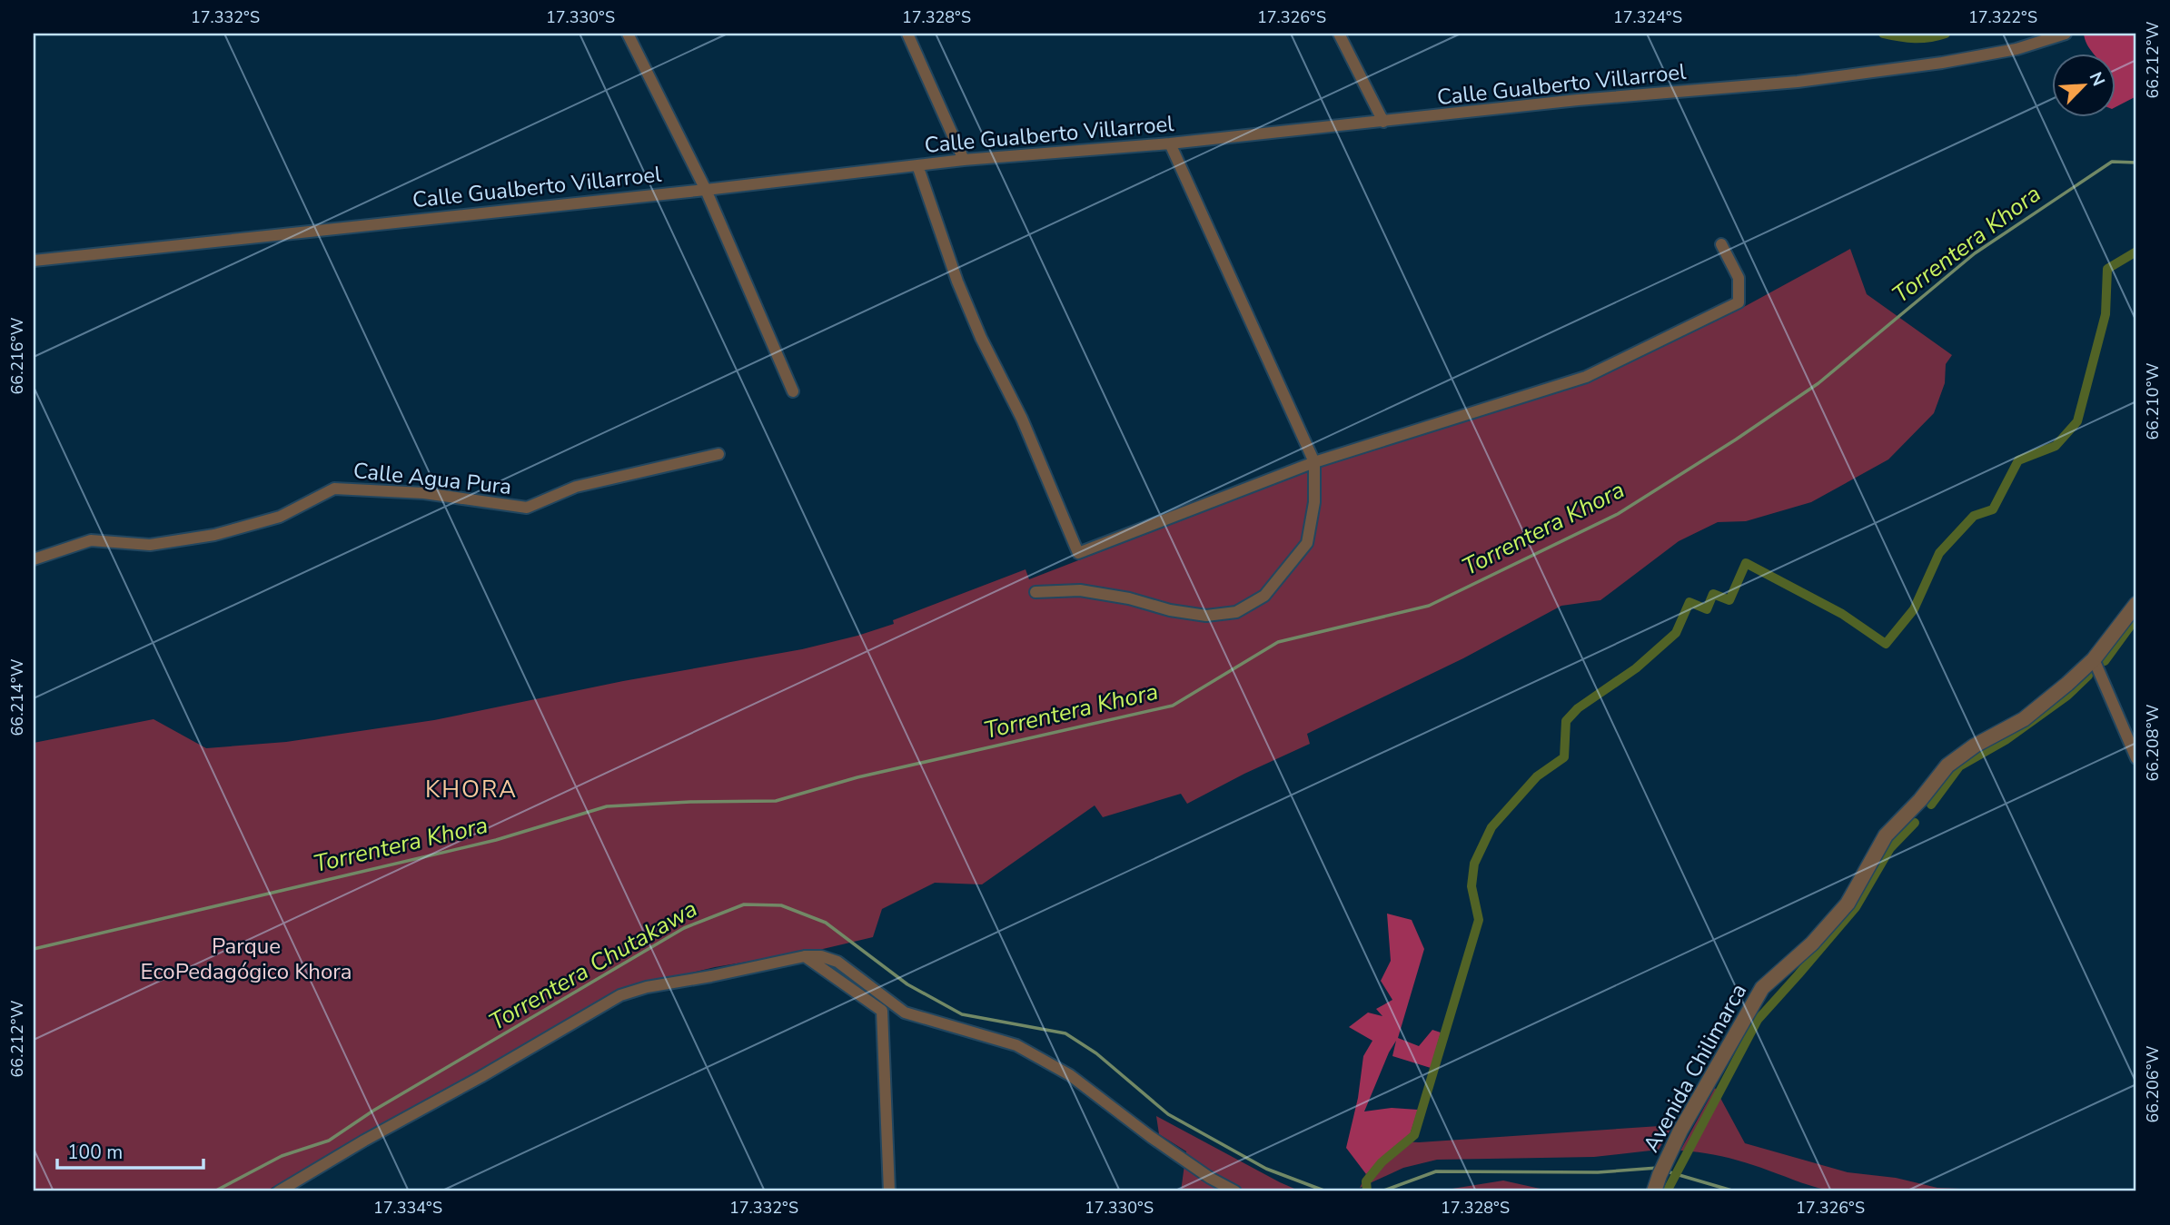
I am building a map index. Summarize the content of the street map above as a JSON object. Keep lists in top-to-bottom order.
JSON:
{
  "streets": {
    "street": ["Calle Gualberto Villarroel", "Calle Agua Pura", "Avenida Chilimarca"]
  },
  "districts": ["KHORA"],
  "water": ["Torrentera Khora", "Torrentera Chutakawa"],
  "parks": ["Parque EcoPedagógico Khora"],
  "scale_bar": "100 m",
  "north": "top right",
  "coordinates": [
    "17.332°S",
    "17.330°S",
    "17.328°S",
    "17.326°S",
    "17.324°S",
    "17.322°S",
    "66.212°W",
    "66.216°W",
    "66.210°W",
    "66.214°W",
    "66.208°W",
    "66.206°W",
    "17.334°S"
  ]
}
